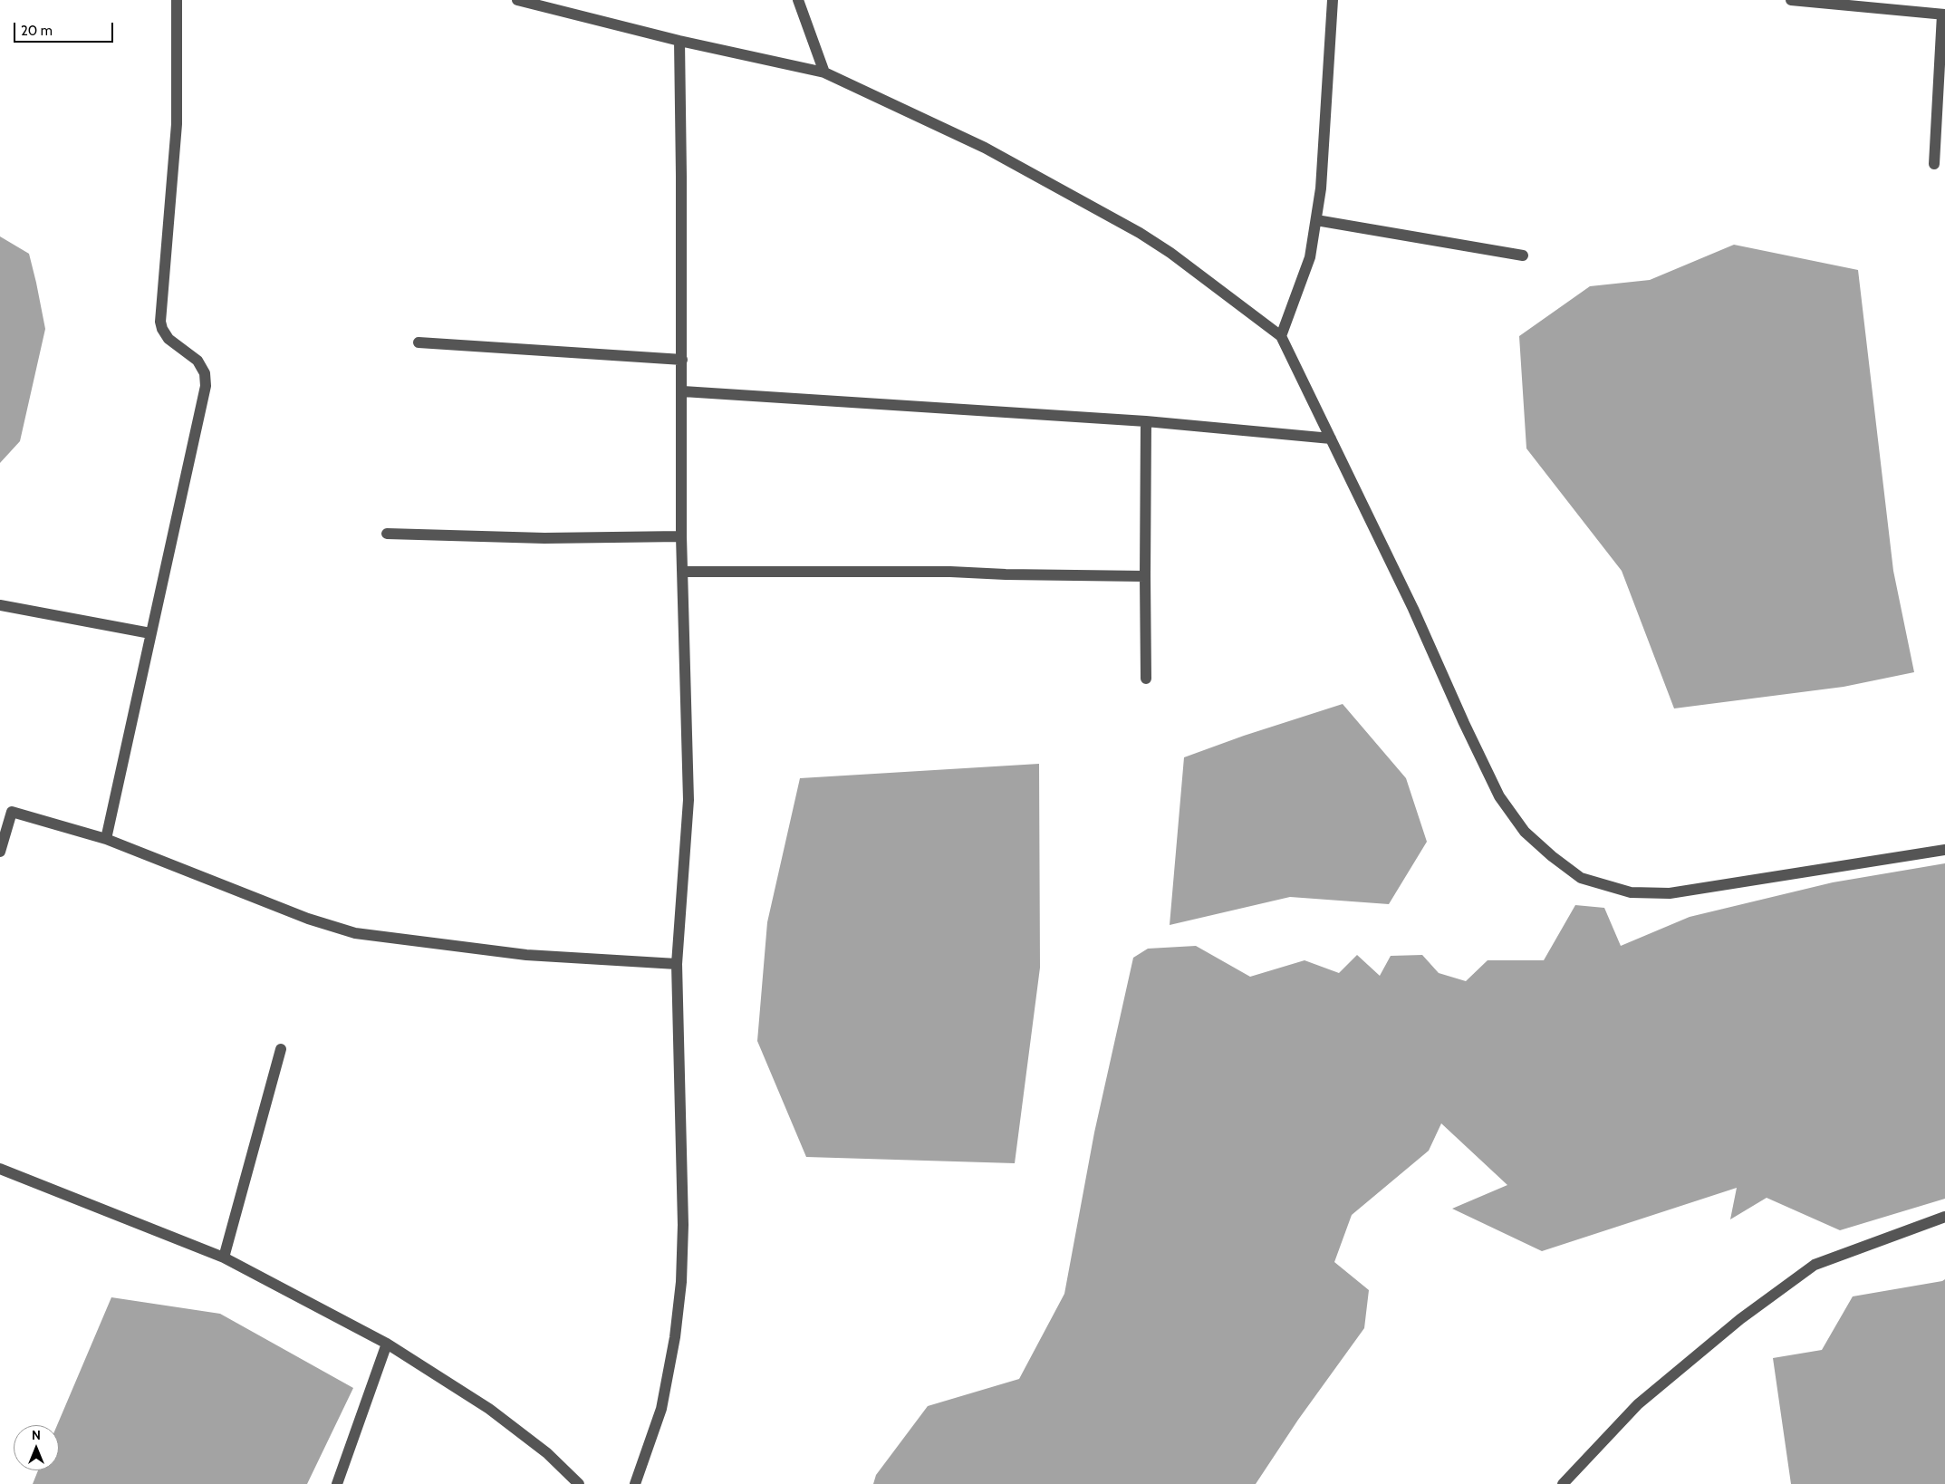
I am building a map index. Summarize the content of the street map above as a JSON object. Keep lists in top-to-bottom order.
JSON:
{
  "scale_bar": "20 m",
  "north": "top"
}
